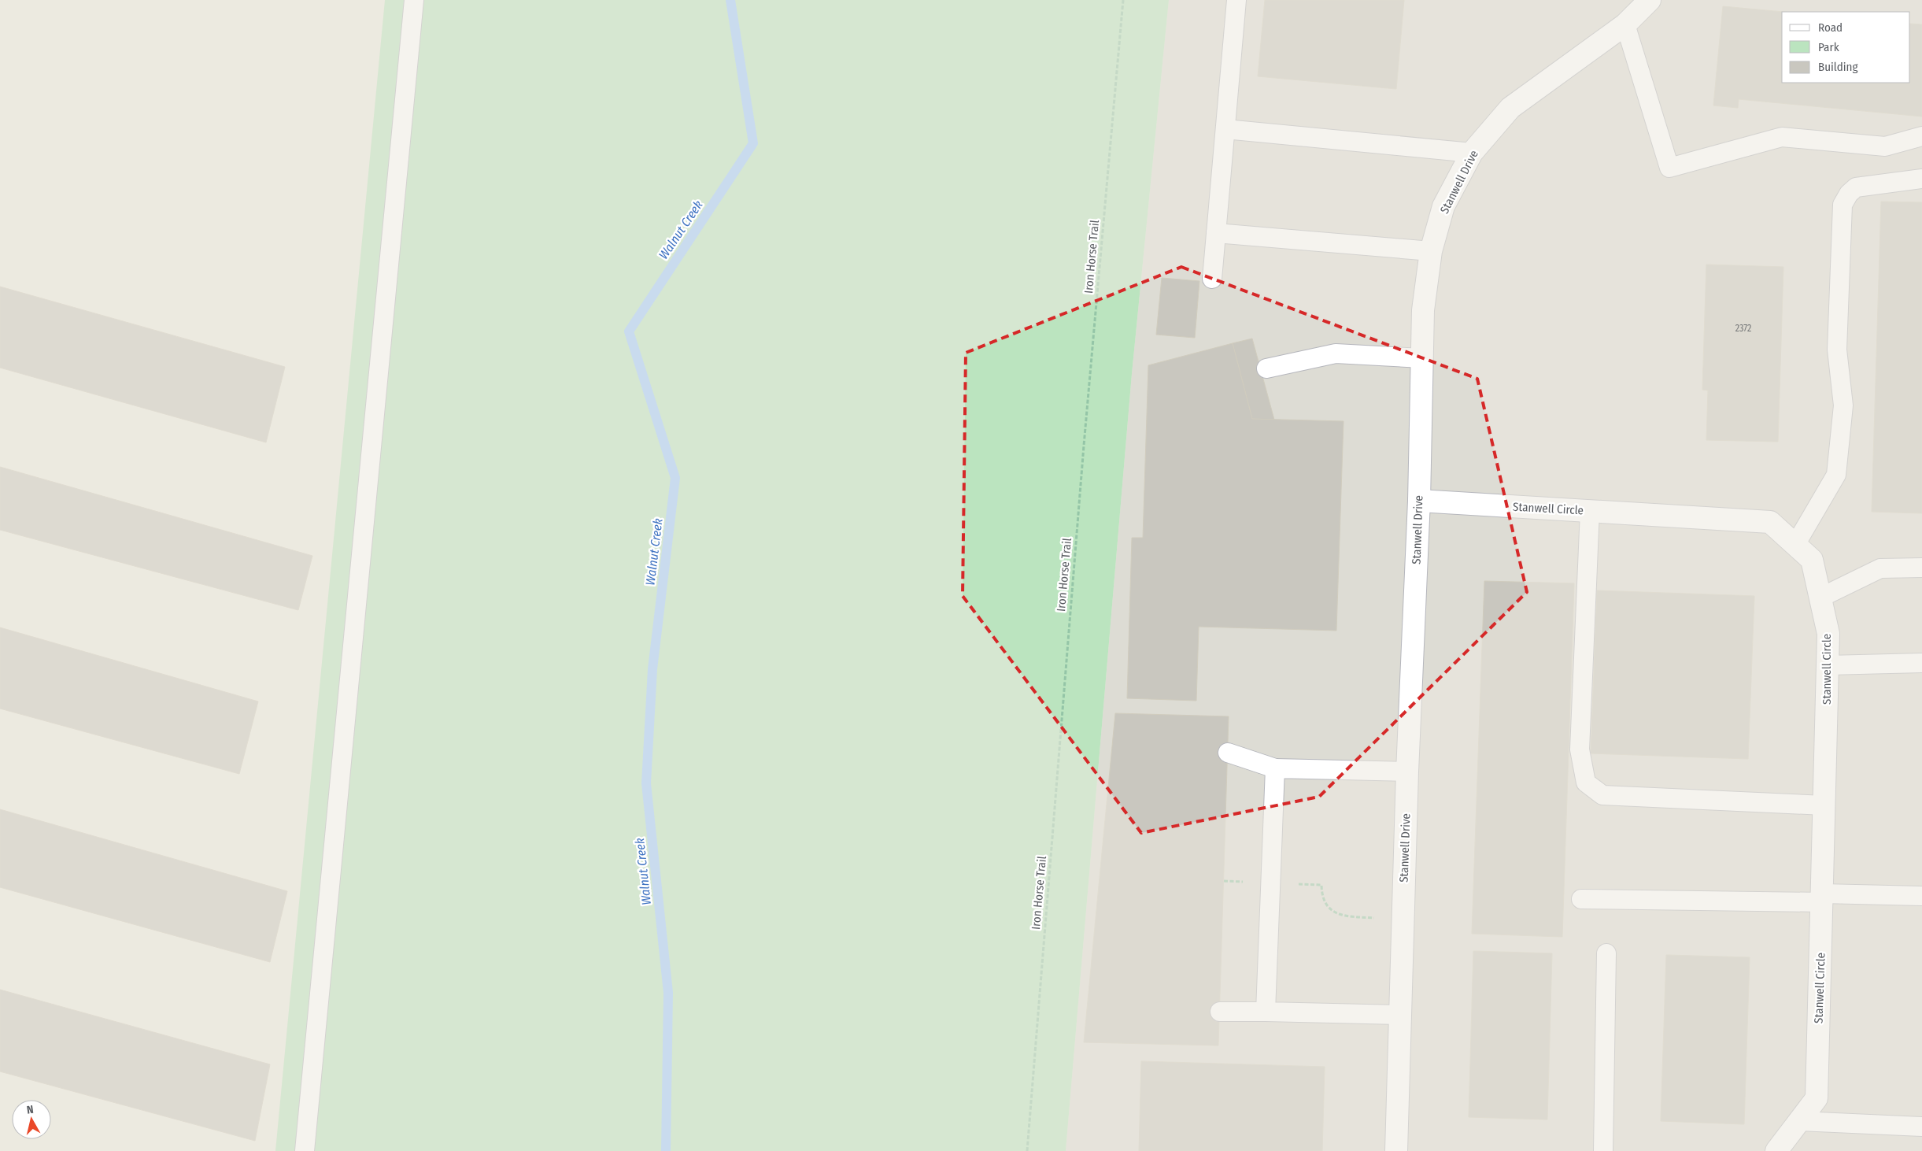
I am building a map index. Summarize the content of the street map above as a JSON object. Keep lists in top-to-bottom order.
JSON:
{
  "streets": {
    "street": ["Stanwell Drive", "Stanwell Circle"],
    "path": ["Iron Horse Trail"]
  },
  "crossings": [
    ["Stanwell Drive", "Stanwell Circle"]
  ],
  "water": ["Walnut Creek"],
  "house_numbers": ["2372"],
  "legend": ["Road", "Park", "Building"],
  "north": "top"
}
